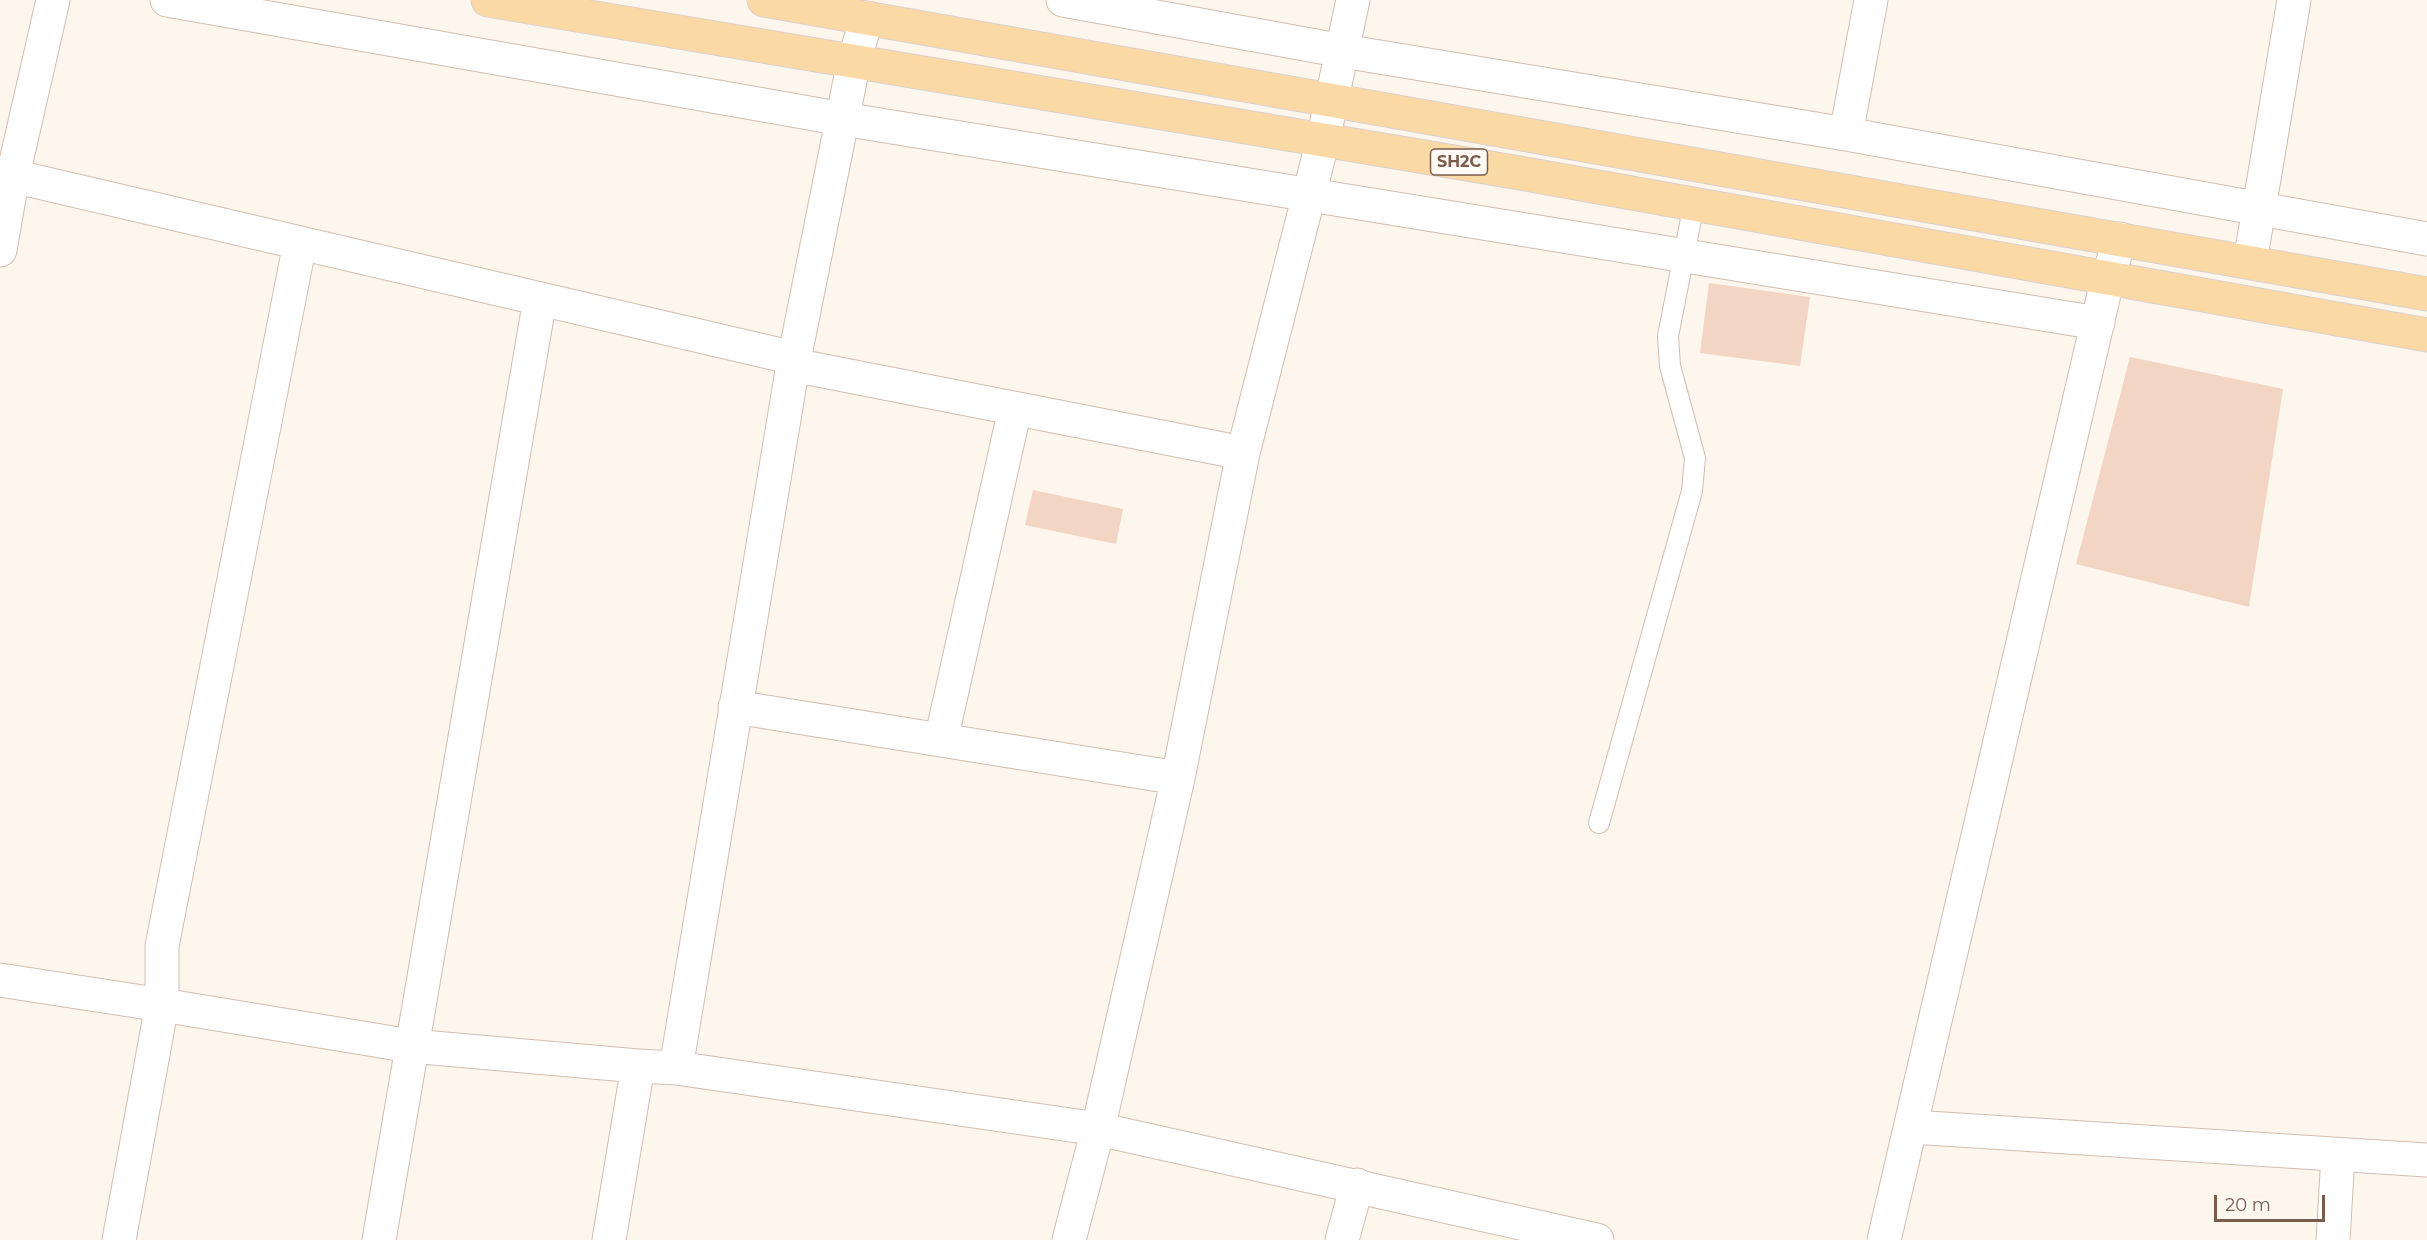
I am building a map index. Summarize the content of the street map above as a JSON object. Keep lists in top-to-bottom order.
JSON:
{
  "streets": {
    "main road": ["SH2C"]
  },
  "scale_bar": "20 m"
}
